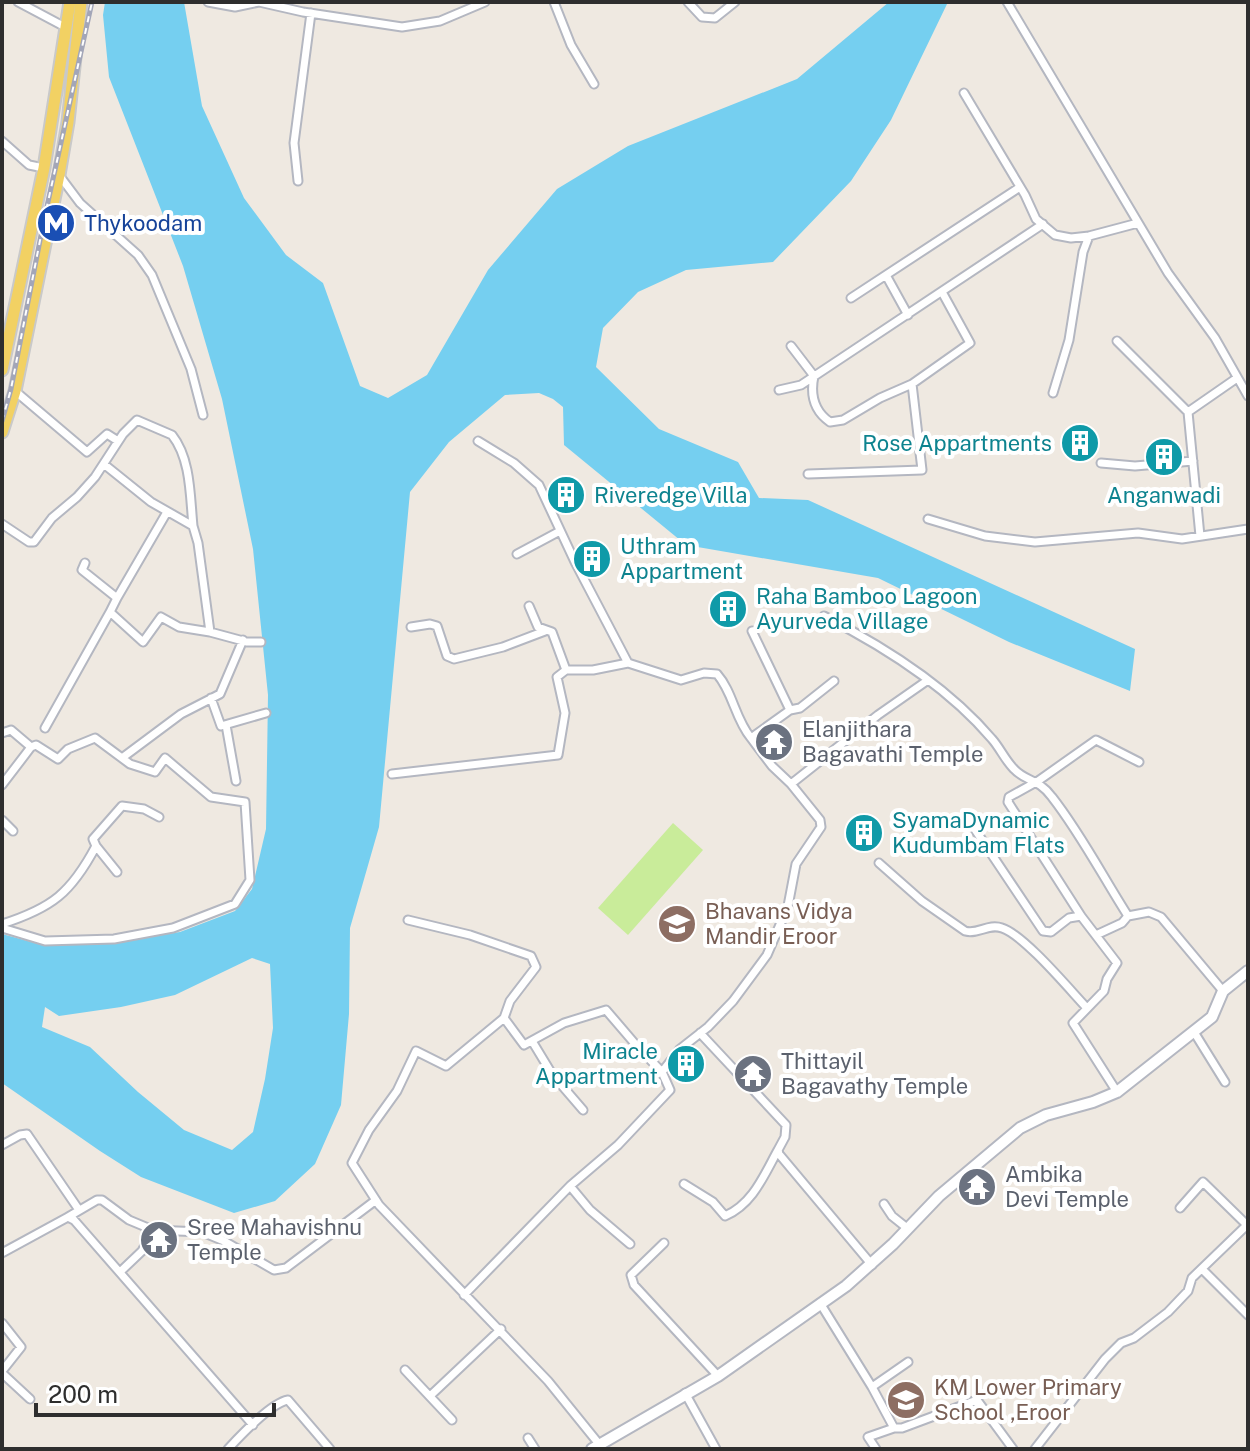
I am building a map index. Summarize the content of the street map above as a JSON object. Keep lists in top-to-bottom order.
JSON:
{
  "places": {
    "metro station": ["Thykoodam"],
    "building": [
      "Rose Appartments",
      "Anganwadi",
      "Riveredge Villa",
      "Uthram Appartment",
      "Raha Bamboo Lagoon Ayurveda Village",
      "SyamaDynamic Kudumbam Flats",
      "Miracle Appartment"
    ],
    "temple": [
      "Elanjithara Bagavathi Temple",
      "Thittayil Bagavathy Temple",
      "Ambika Devi Temple",
      "Sree Mahavishnu Temple"
    ],
    "school or university": ["Bhavans Vidya Mandir Eroor", "KM Lower Primary School ,Eroor"]
  },
  "scale_bar": "200 m"
}
